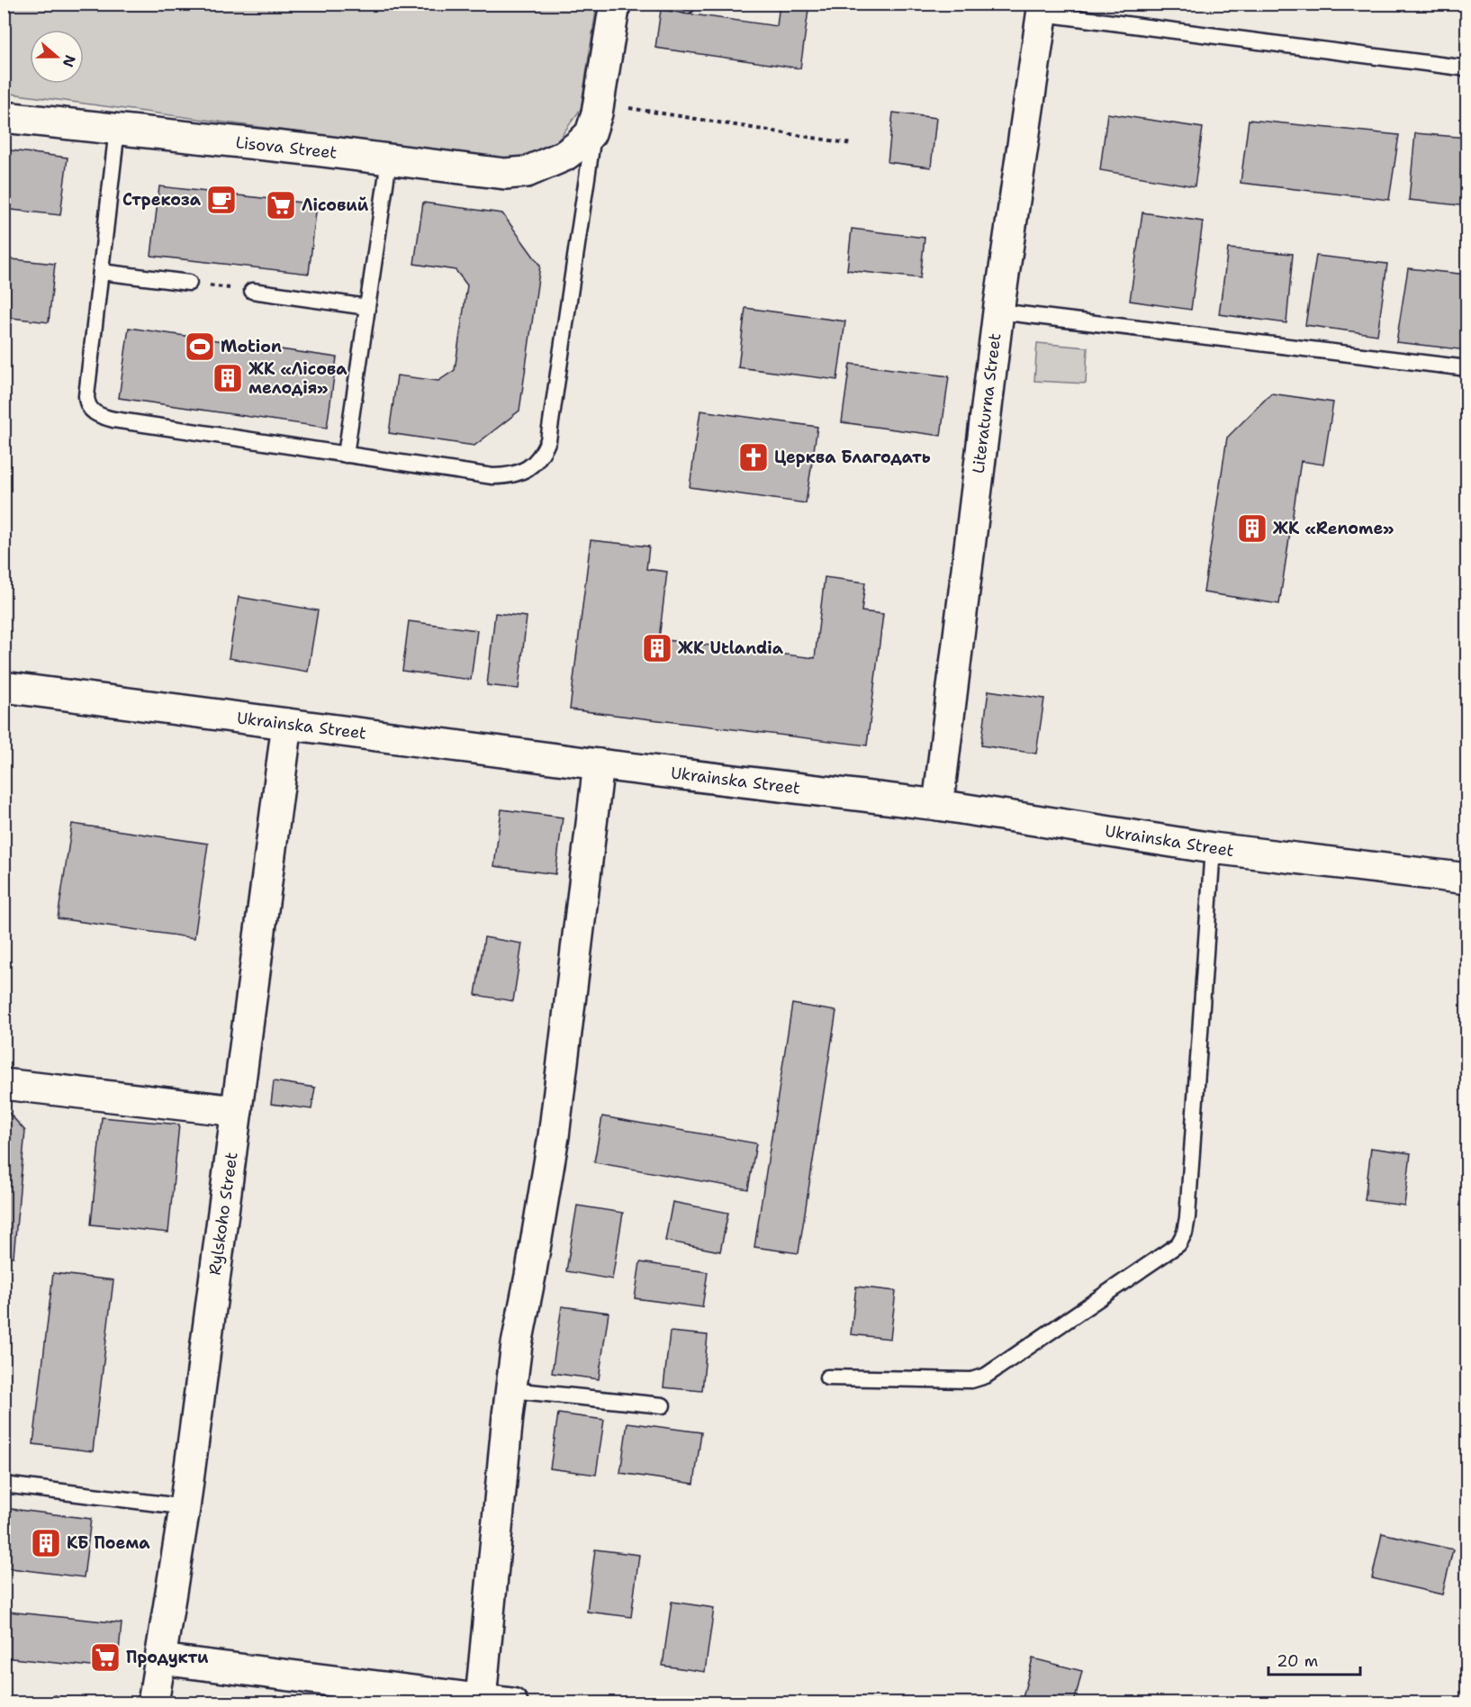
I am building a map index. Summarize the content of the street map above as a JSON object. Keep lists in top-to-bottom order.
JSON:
{
  "streets": {
    "street": [
      "Lisova Street",
      "Literaturna Street",
      "Ukrainska Street",
      "Rylskoho Street"
    ]
  },
  "crossings": [
    ["Literaturna Street", "Ukrainska Street"],
    ["Ukrainska Street", "Rylskoho Street"]
  ],
  "places": {
    "cafe": ["Стрекоза"],
    "supermarket": ["Лісовий", "Продукти"],
    "sports": ["Motion"],
    "building": [
      "ЖК «Лісова мелодія»",
      "ЖК «Renome»",
      "ЖК Utlandia",
      "КБ Поема"
    ],
    "church": ["Церква Благодать"]
  },
  "scale_bar": "20 m",
  "north": "right"
}
